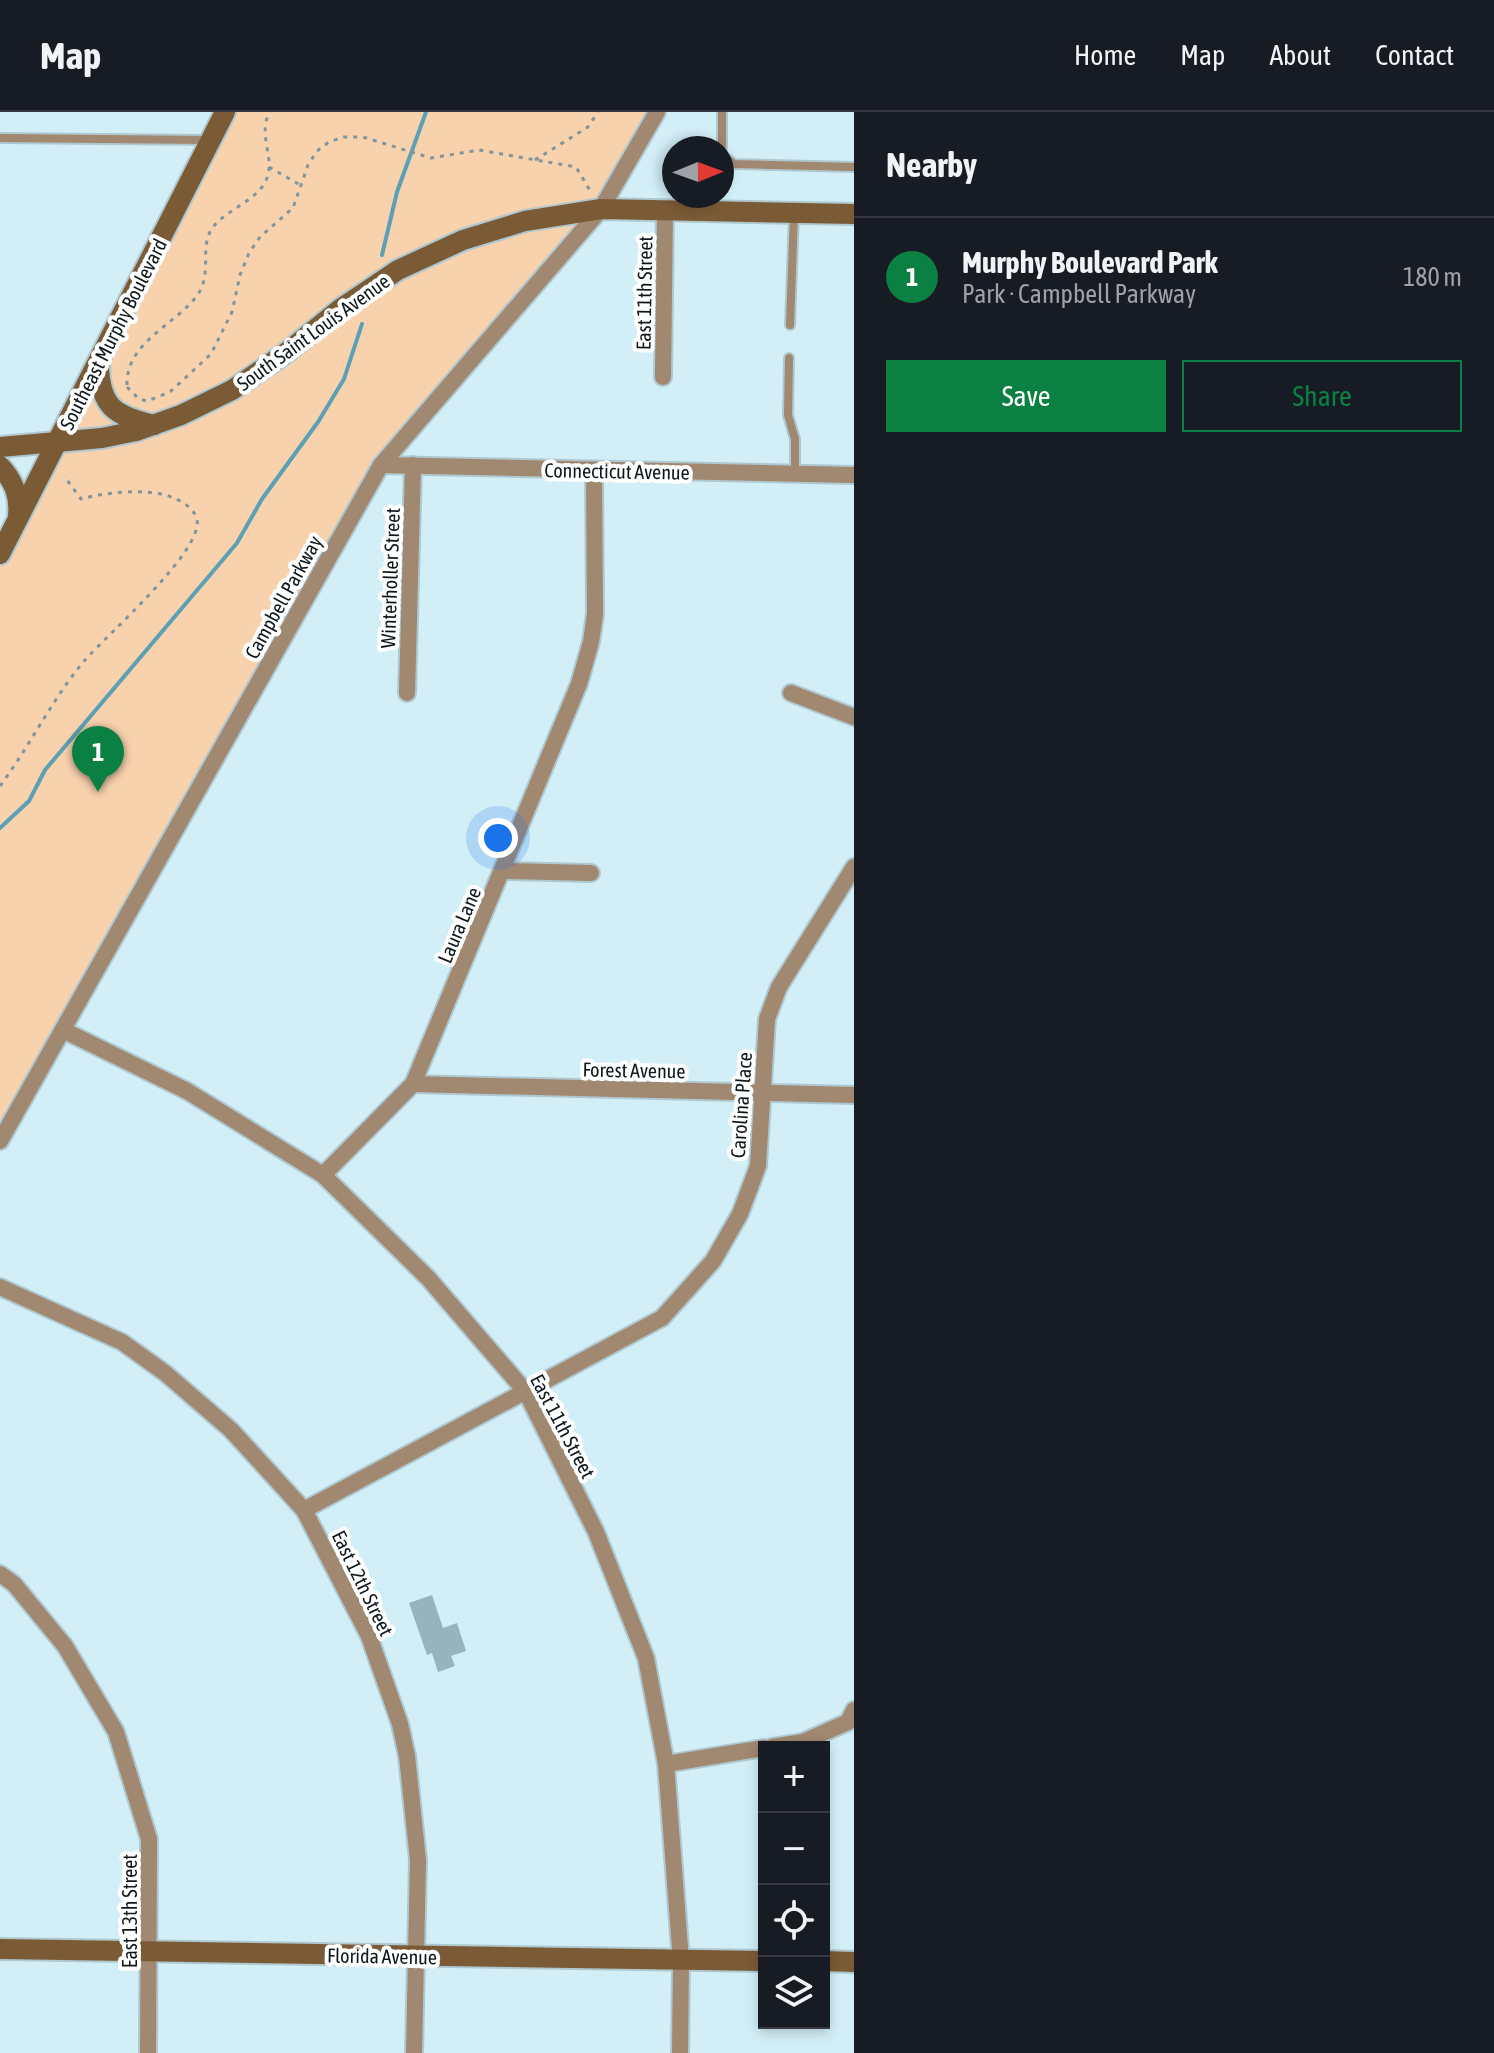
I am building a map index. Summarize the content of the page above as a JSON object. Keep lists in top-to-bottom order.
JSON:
{
  "streets": {
    "street": [
      "East 11th Street",
      "South Saint Louis Avenue",
      "Southeast Murphy Boulevard",
      "Connecticut Avenue",
      "Winterholler Street",
      "Campbell Parkway",
      "Laura Lane",
      "Forest Avenue",
      "Carolina Place",
      "East 12th Street",
      "East 13th Street",
      "Florida Avenue"
    ]
  },
  "crossings": [
    ["East 11th Street", "South Saint Louis Avenue"],
    ["East 11th Street", "Campbell Parkway"],
    ["East 11th Street", "Laura Lane"],
    ["East 11th Street", "Carolina Place"],
    ["East 11th Street", "Florida Avenue"],
    ["South Saint Louis Avenue", "Southeast Murphy Boulevard"],
    ["South Saint Louis Avenue", "Campbell Parkway"],
    ["Connecticut Avenue", "Winterholler Street"],
    ["Connecticut Avenue", "Campbell Parkway"],
    ["Connecticut Avenue", "Laura Lane"],
    ["Laura Lane", "Forest Avenue"],
    ["Forest Avenue", "Carolina Place"],
    ["Carolina Place", "East 12th Street"],
    ["East 12th Street", "Florida Avenue"],
    ["East 13th Street", "Florida Avenue"]
  ],
  "north": "right",
  "page": {
    "header": "Map",
    "nav": [
      "Home",
      "Map",
      "About",
      "Contact"
    ],
    "heading": "Nearby",
    "list": [
      {
        "mark": "1",
        "name": "Murphy Boulevard Park",
        "note": "Park · Campbell Parkway",
        "value": "180 m"
      }
    ],
    "buttons": ["Save", "Share"],
    "pins": "1",
    "map_buttons": ["+", "−"]
  }
}
